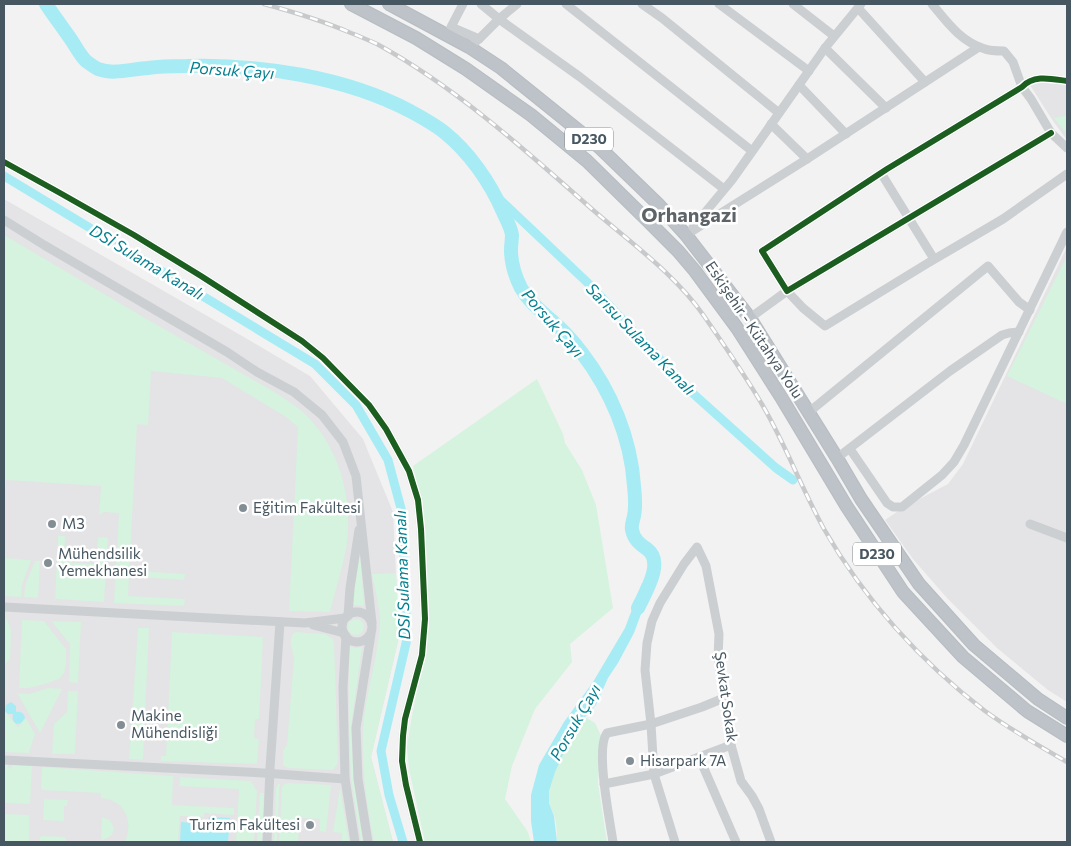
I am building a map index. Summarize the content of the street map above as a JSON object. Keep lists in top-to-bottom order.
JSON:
{
  "streets": {
    "highway": ["D230", "Eskişehir - Kütahya Yolu"],
    "street": ["Şevkat Sokak"]
  },
  "districts": ["Orhangazi"],
  "water": ["Porsuk Çayı", "DSİ Sulama Kanalı", "Sarısu Sulama Kanalı"],
  "places": [
    "Eğitim Fakültesi",
    "M3",
    "Mühendsilik Yemekhanesi",
    "Makine Mühendisliği",
    "Hisarpark 7A",
    "Turizm Fakültesi"
  ]
}
